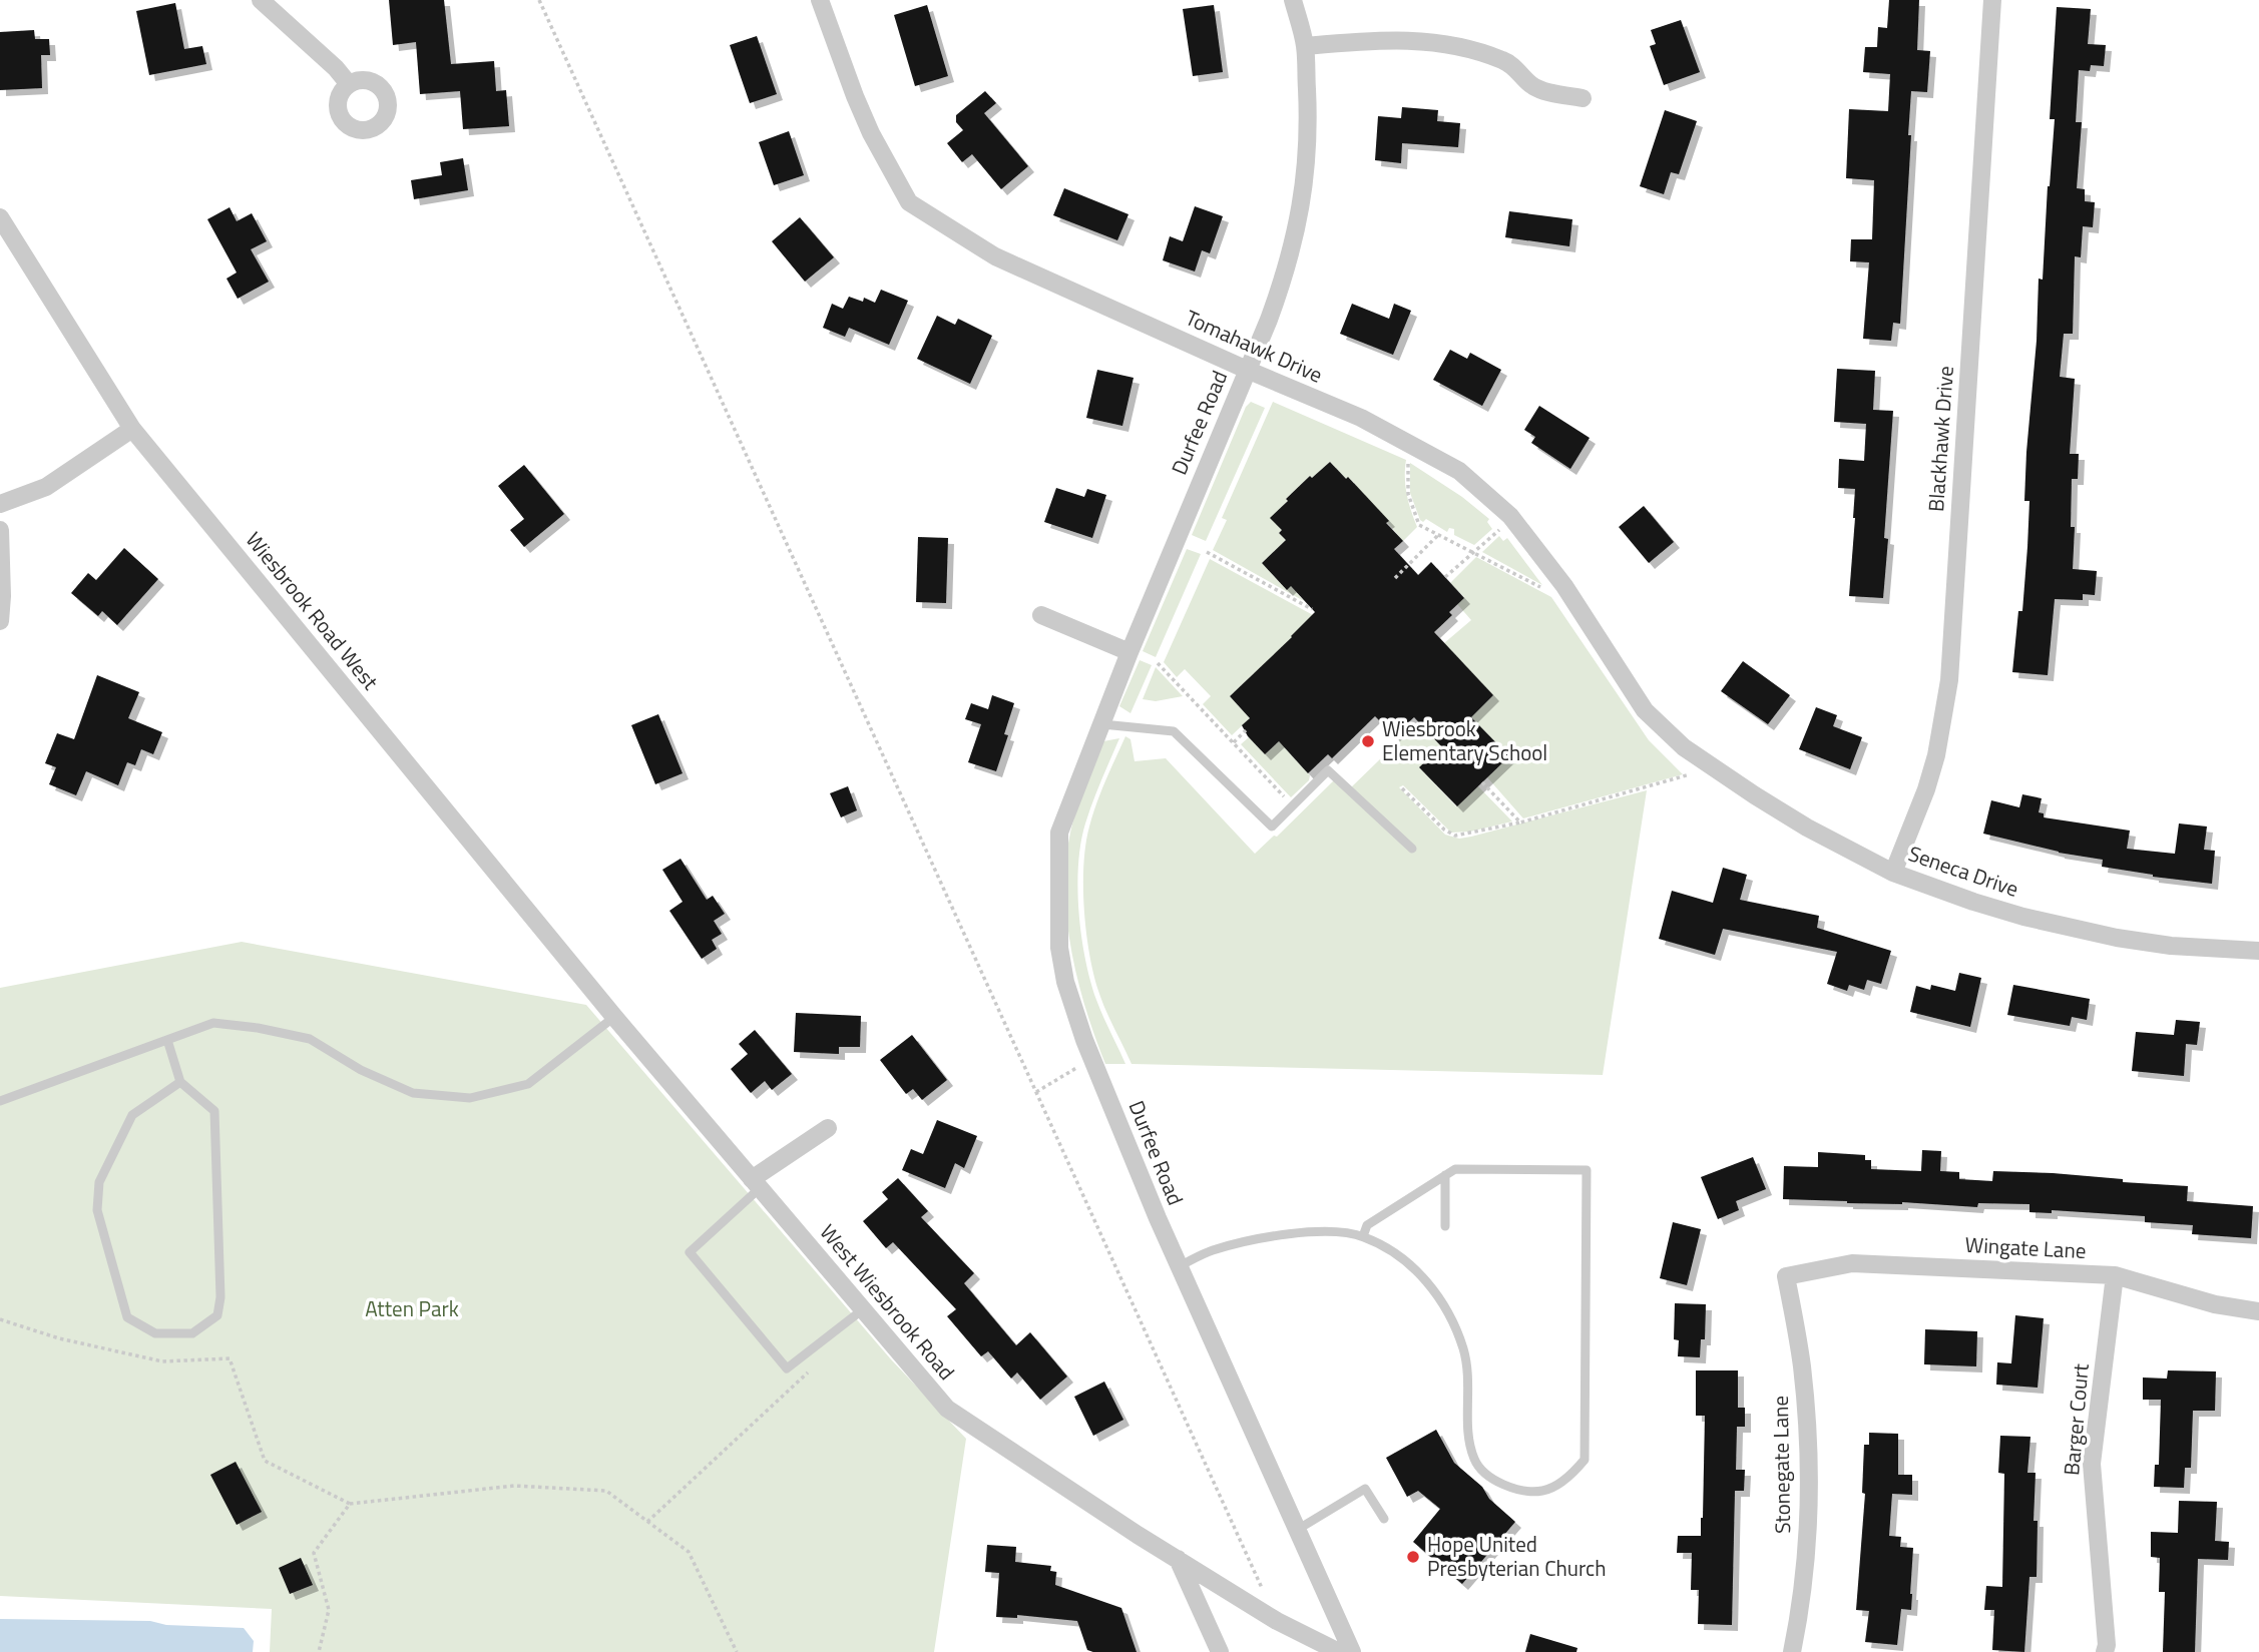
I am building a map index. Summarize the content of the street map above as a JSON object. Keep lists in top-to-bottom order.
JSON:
{
  "streets": {
    "street": [
      "Tomahawk Drive",
      "Durfee Road",
      "Blackhawk Drive",
      "Wiesbrook Road West",
      "Seneca Drive",
      "Wingate Lane",
      "West Wiesbrook Road",
      "Barger Court",
      "Stonegate Lane"
    ]
  },
  "crossings": [
    ["Tomahawk Drive", "Durfee Road"],
    ["Tomahawk Drive", "Seneca Drive"],
    ["Blackhawk Drive", "Seneca Drive"],
    ["Wiesbrook Road West", "West Wiesbrook Road"],
    ["Wingate Lane", "Barger Court"],
    ["Wingate Lane", "Stonegate Lane"]
  ],
  "parks": ["Atten Park"],
  "places": ["Wiesbrook Elementary School", "Hope United Presbyterian Church"]
}
